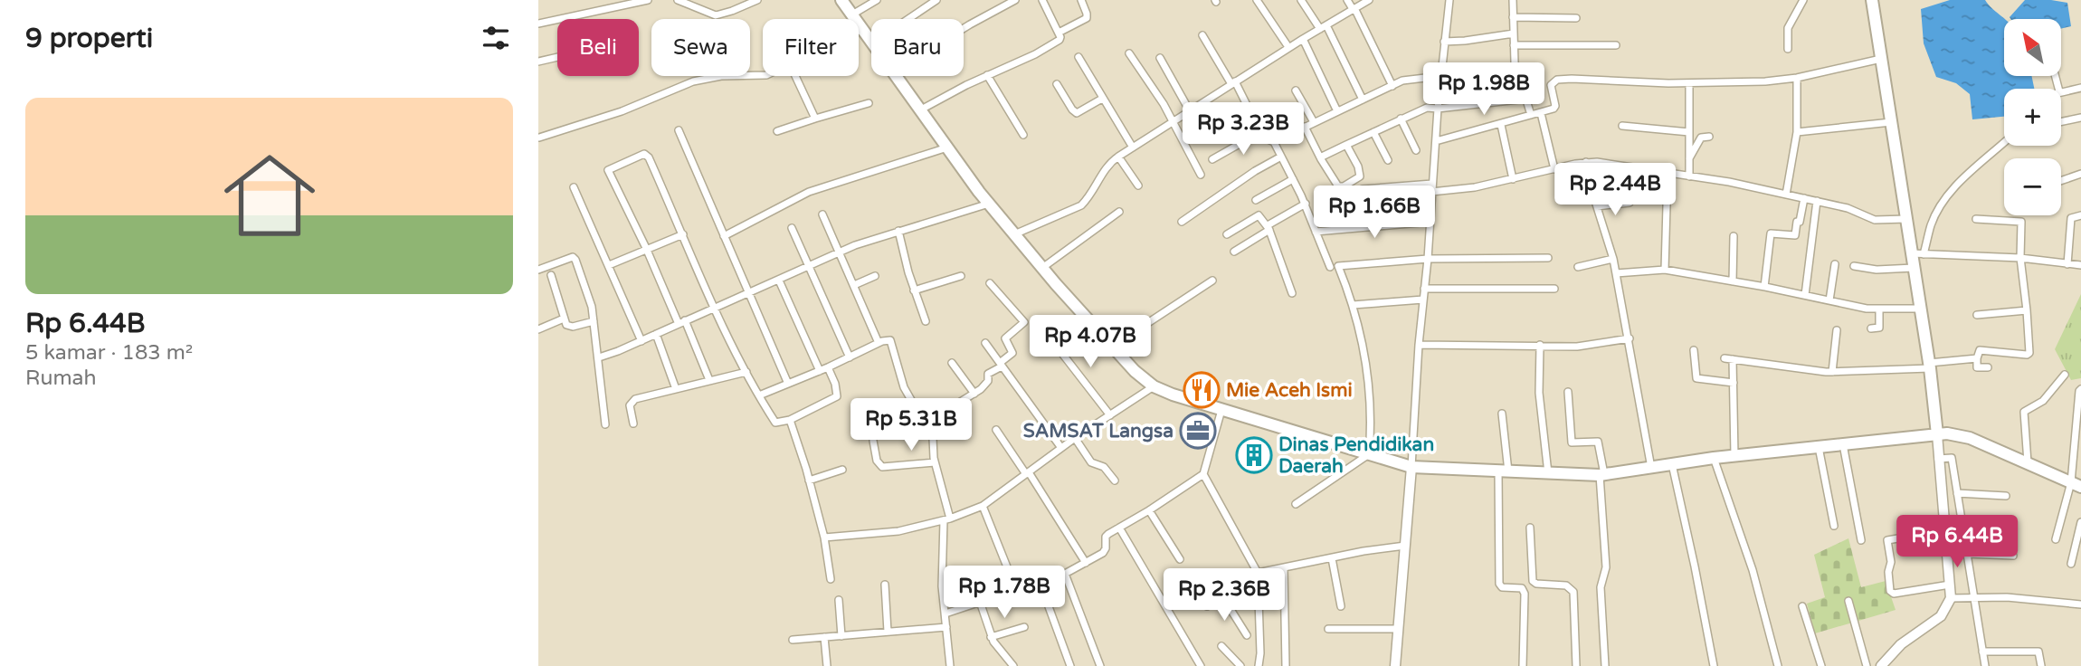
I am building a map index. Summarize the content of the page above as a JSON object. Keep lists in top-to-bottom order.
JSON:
{
  "places": {
    "restaurant": ["Mie Aceh Ismi"],
    "office": ["SAMSAT Langsa"],
    "building": ["Dinas Pendidikan Daerah"]
  },
  "north": "top left",
  "page": {
    "heading": "9 properti",
    "map_buttons": ["+", "−"],
    "chip": [
      "Beli",
      "Sewa",
      "Filter",
      "Baru"
    ],
    "price": [
      "Rp 1.98B",
      "Rp 3.23B",
      "Rp 2.44B",
      "Rp 1.66B",
      "Rp 4.07B",
      "Rp 5.31B",
      "Rp 6.44B",
      "Rp 1.78B",
      "Rp 2.36B"
    ],
    "list": [
      {
        "name": "Rp 6.44B",
        "note": "5 kamar · 183 m² · Rumah"
      }
    ]
  }
}
